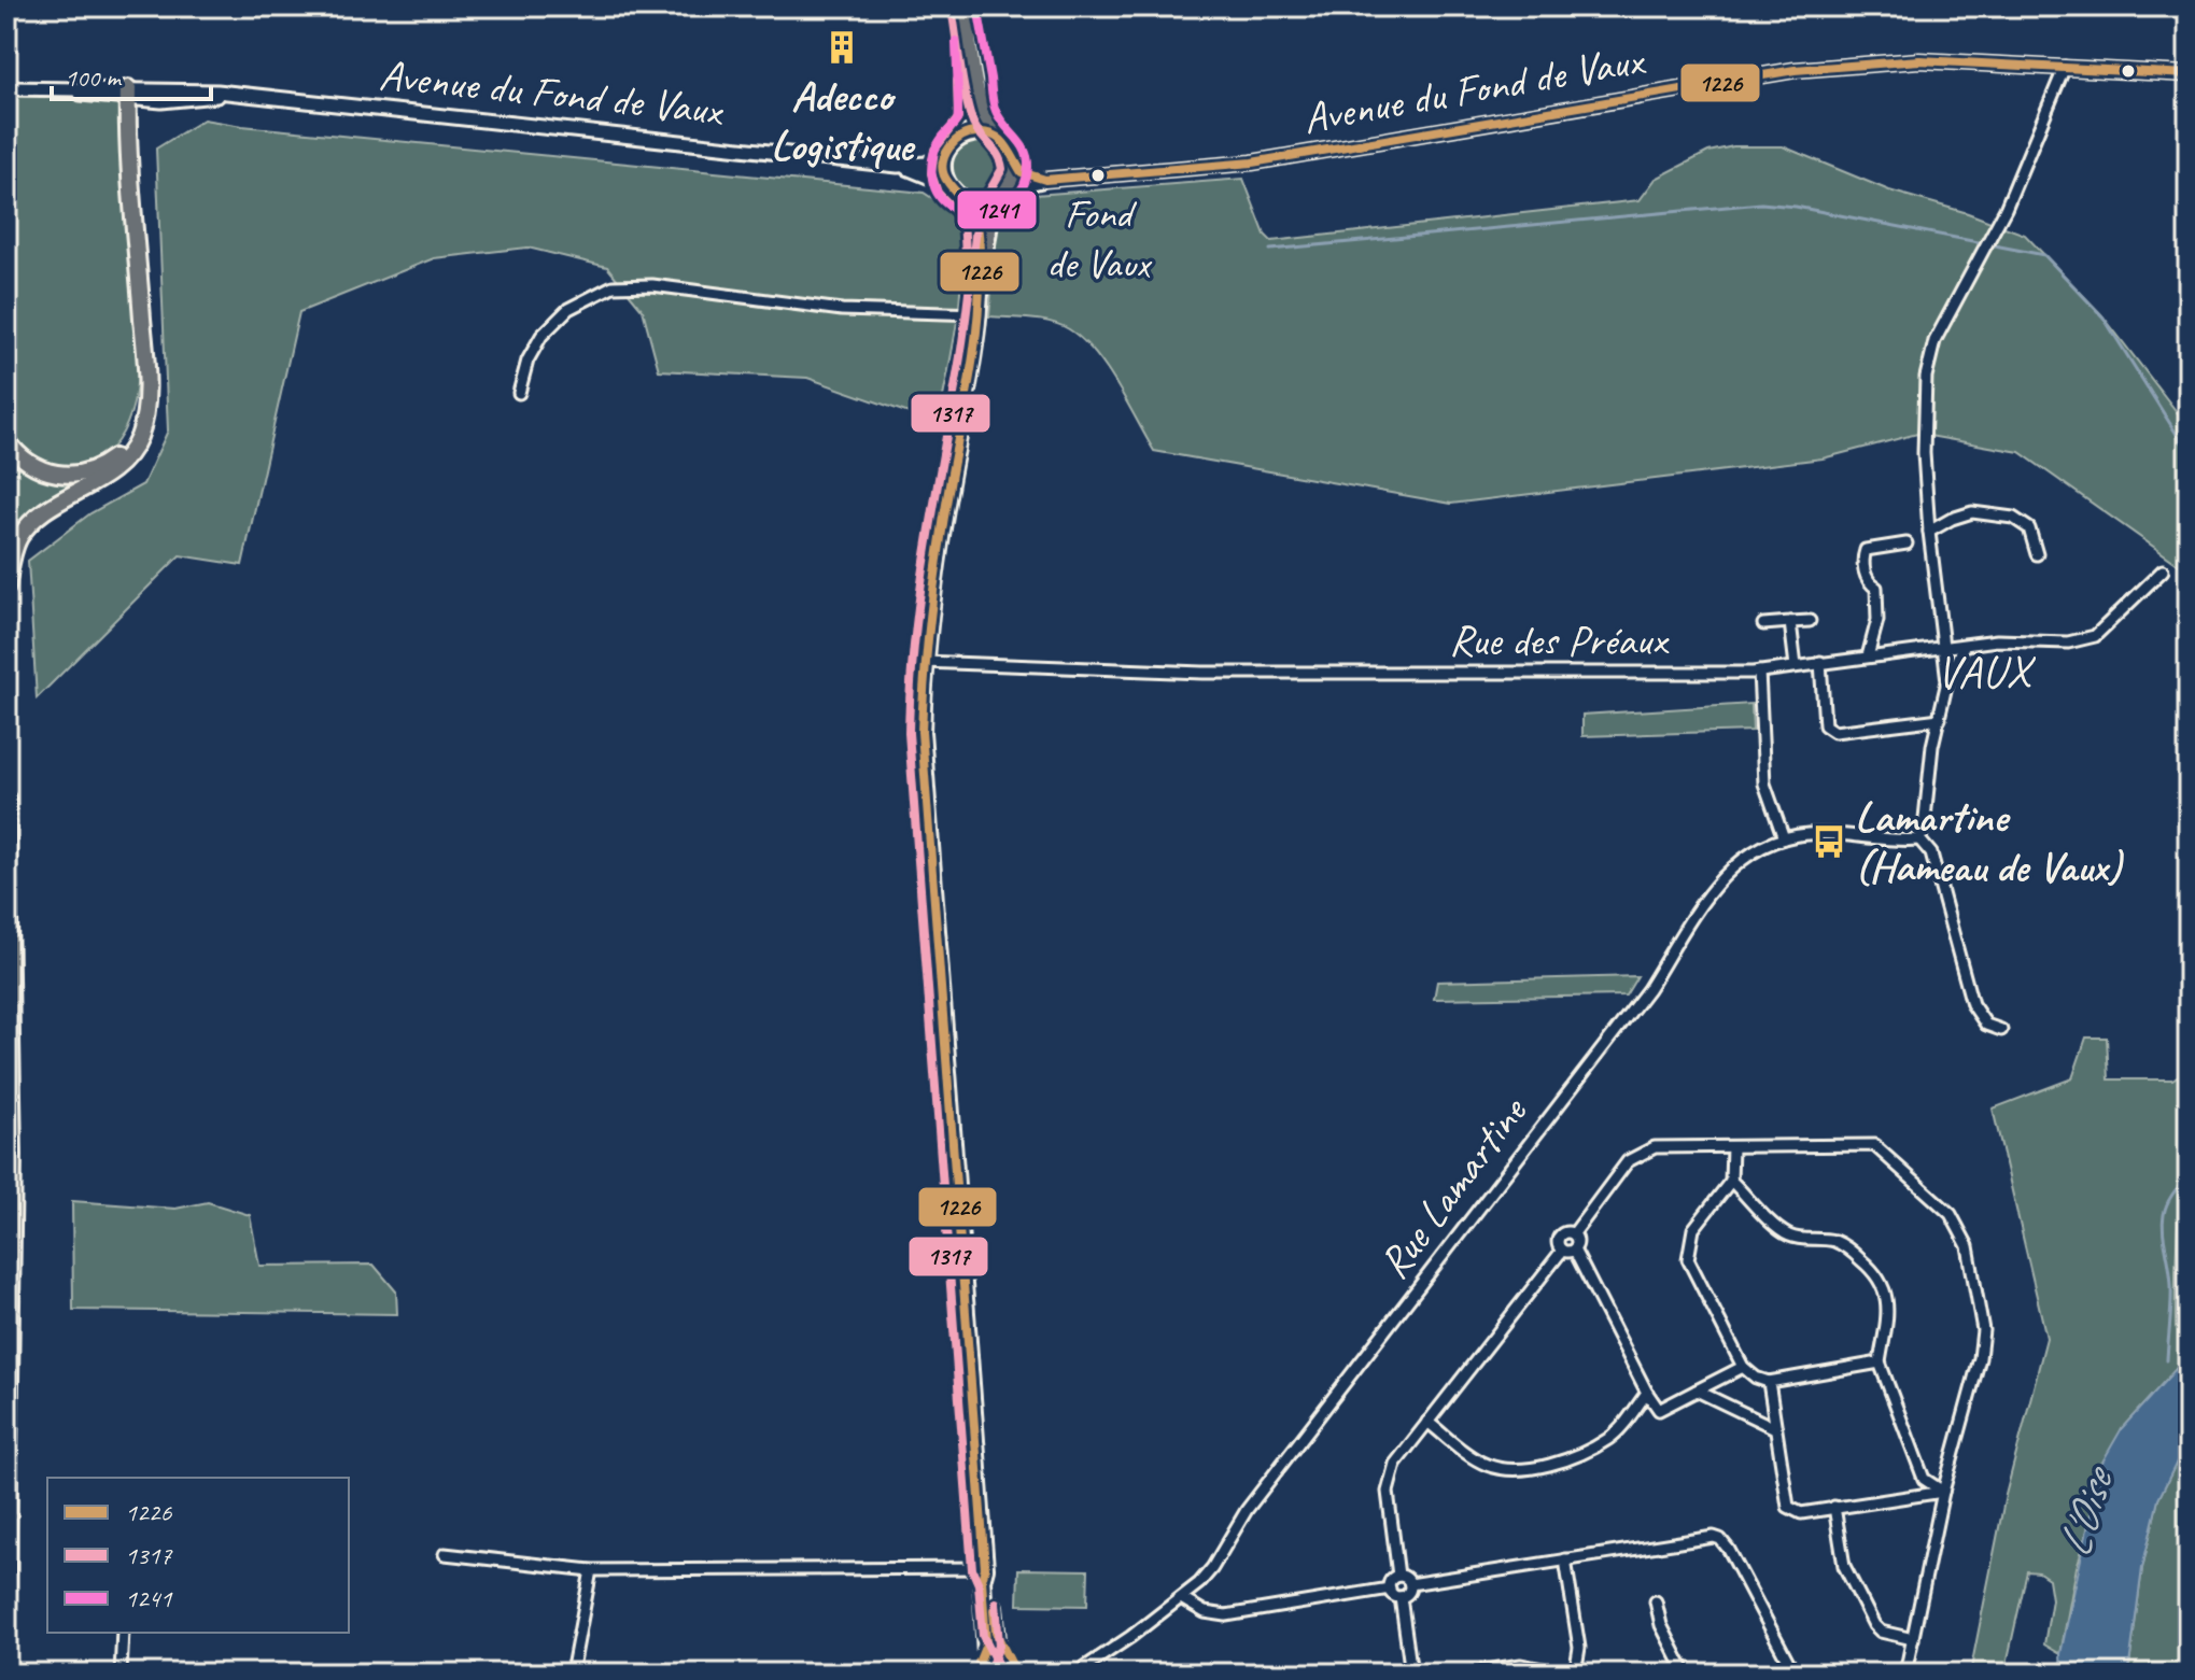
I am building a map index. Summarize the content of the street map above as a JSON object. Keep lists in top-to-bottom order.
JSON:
{
  "streets": {
    "street": ["Avenue du Fond de Vaux", "Rue des Préaux", "Rue Lamartine"]
  },
  "districts": ["VAUX"],
  "water": ["L'Oise"],
  "places": {
    "building": ["Adecco Logistique"],
    "other": ["Fond de Vaux"],
    "bus stop": ["Lamartine (Hameau de Vaux)"]
  },
  "lines": ["transit line 1241", "transit line 1317", "transit line 1226"],
  "legend": ["1226", "1317", "1241"],
  "scale_bar": "100 m"
}
